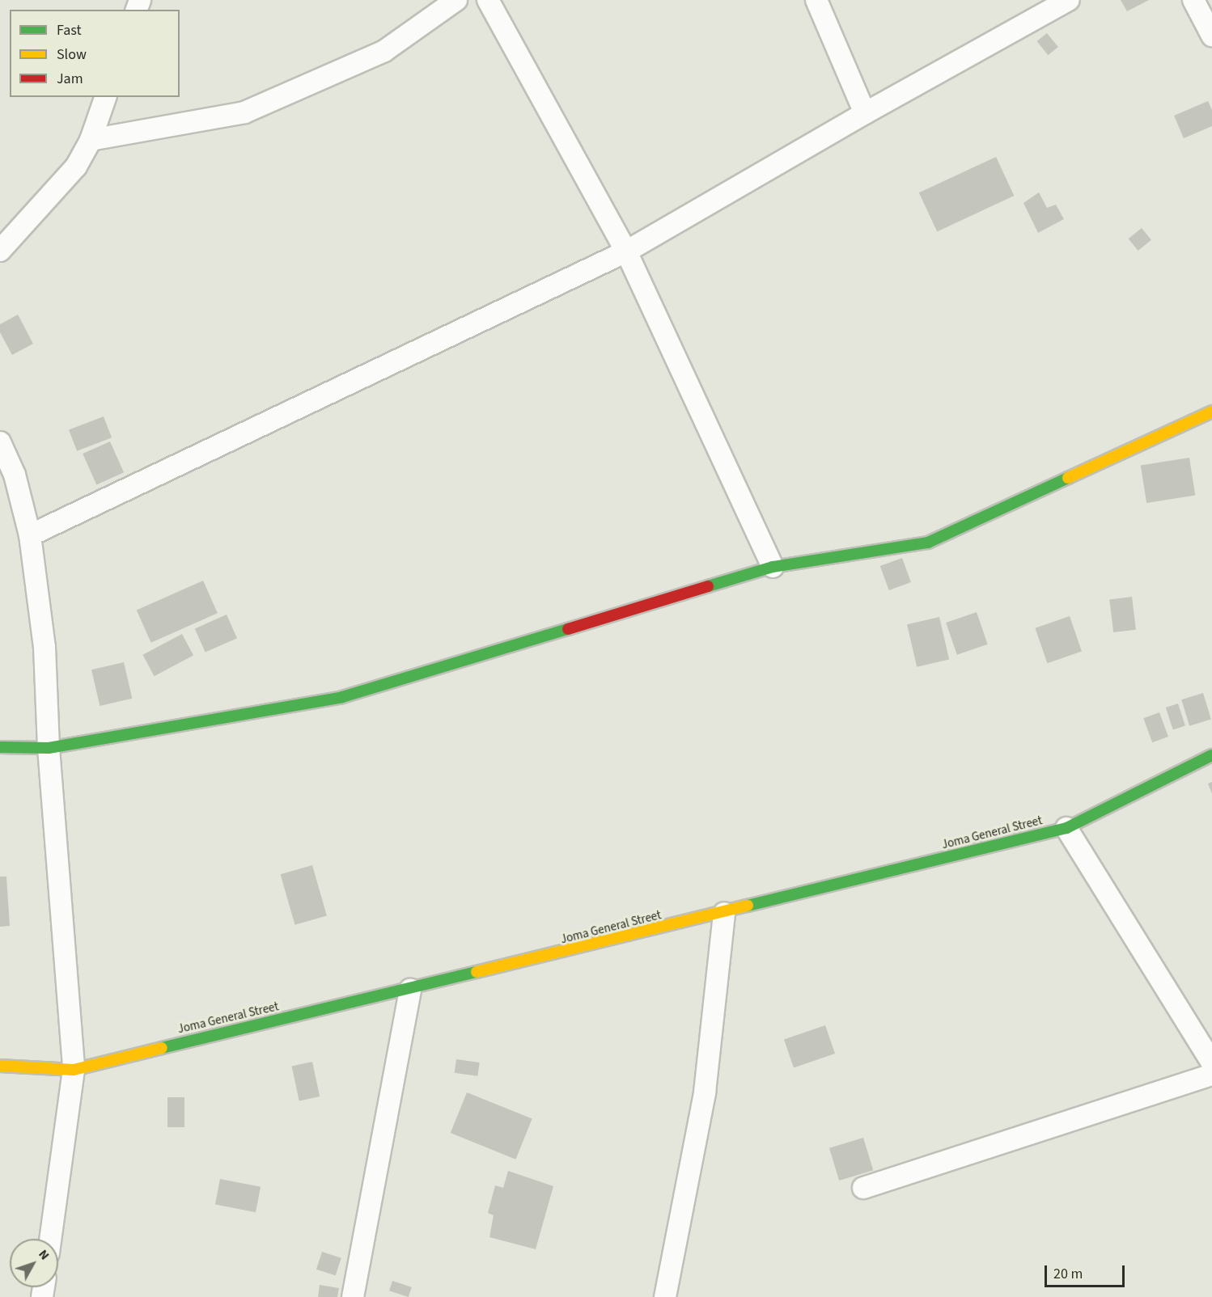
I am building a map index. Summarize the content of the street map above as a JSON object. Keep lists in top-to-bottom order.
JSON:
{
  "streets": {
    "street": ["Joma General Street"]
  },
  "legend": ["Fast", "Slow", "Jam"],
  "scale_bar": "20 m",
  "north": "top right"
}
